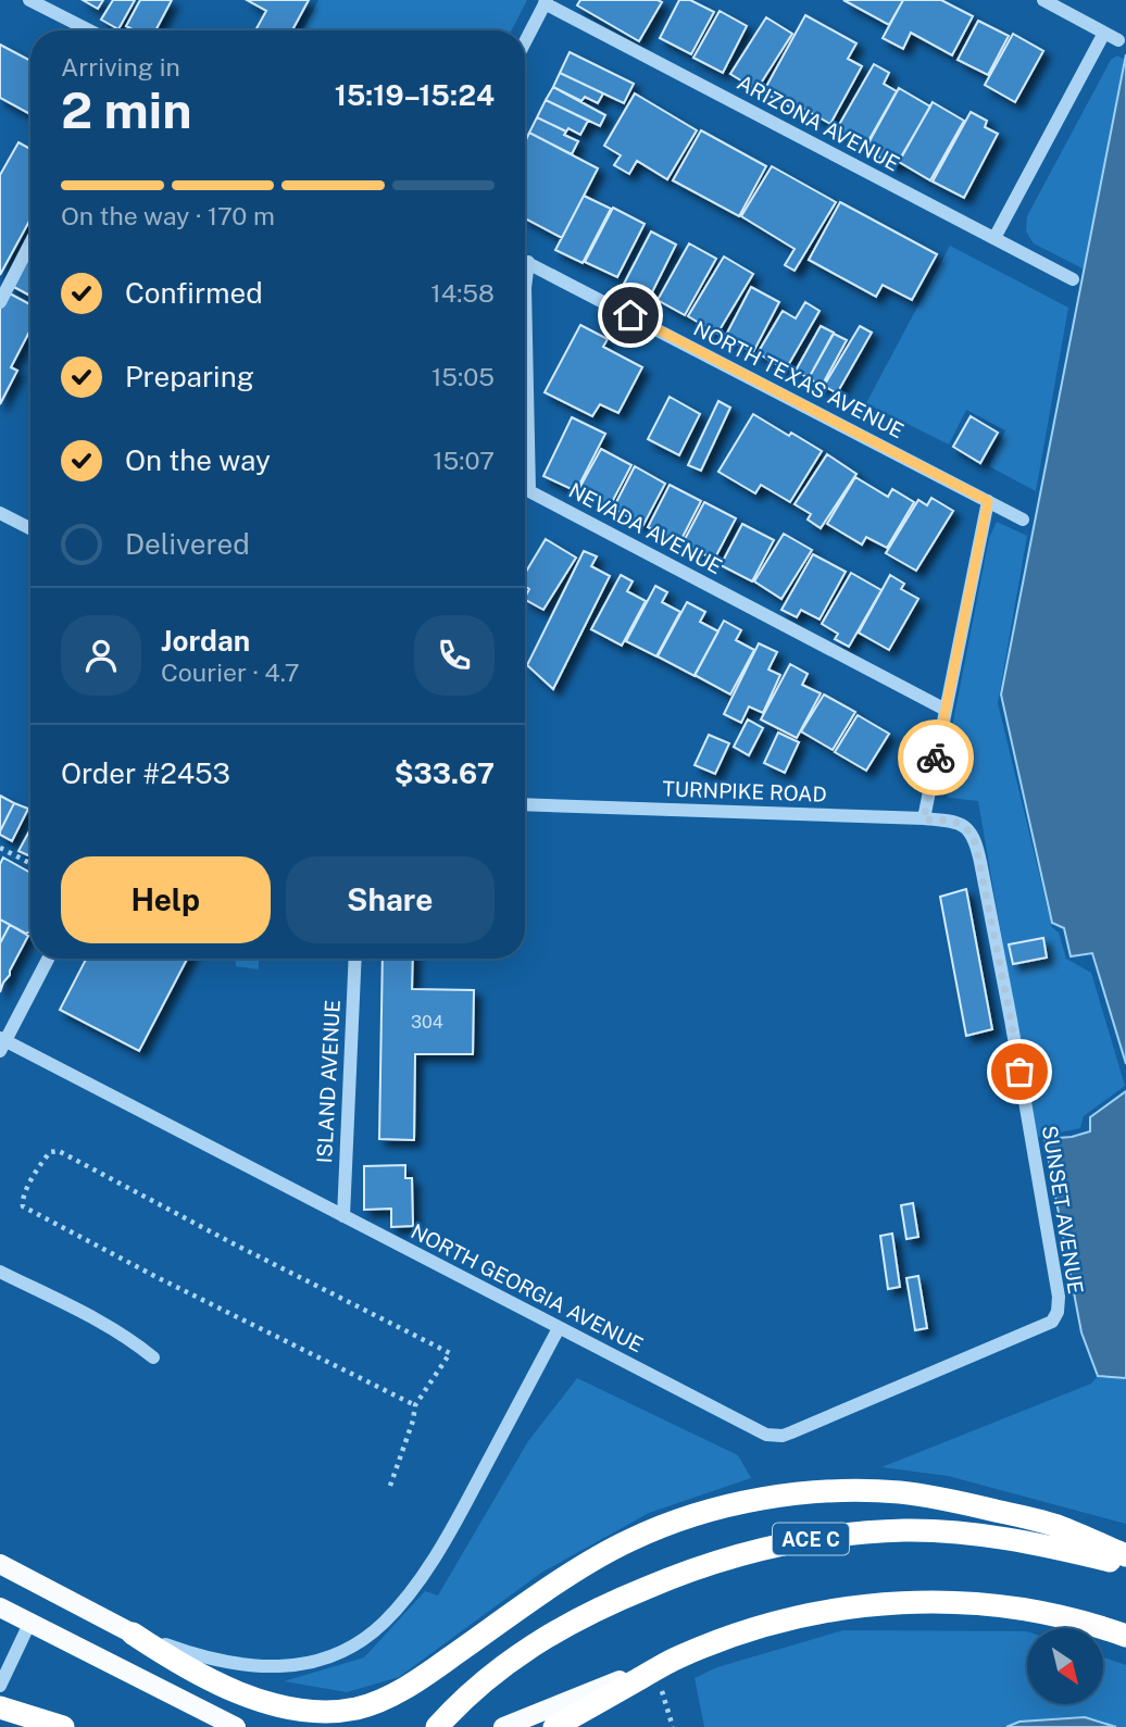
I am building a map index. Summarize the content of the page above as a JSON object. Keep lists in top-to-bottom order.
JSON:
{
  "streets": {
    "highway": ["ACE C"],
    "street": [
      "ARIZONA AVENUE",
      "NORTH TEXAS AVENUE",
      "NEVADA AVENUE",
      "TURNPIKE ROAD",
      "ISLAND AVENUE",
      "SUNSET AVENUE",
      "NORTH GEORGIA AVENUE"
    ]
  },
  "crossings": [
    ["TURNPIKE ROAD", "SUNSET AVENUE"],
    ["ISLAND AVENUE", "NORTH GEORGIA AVENUE"],
    ["SUNSET AVENUE", "NORTH GEORGIA AVENUE"]
  ],
  "house_numbers": ["304"],
  "north": "bottom right",
  "page": {
    "heading": ["2 min", "Arriving in", "15:19–15:24"],
    "panel": [
      "Jordan",
      "Courier · 4.7",
      "Order #2453",
      "$33.67"
    ],
    "bar": "On the way · 170 m",
    "list": [
      ["Confirmed", "14:58"],
      ["Preparing", "15:05"],
      ["On the way", "15:07"],
      "Delivered"
    ],
    "buttons": ["Help", "Share"]
  }
}
